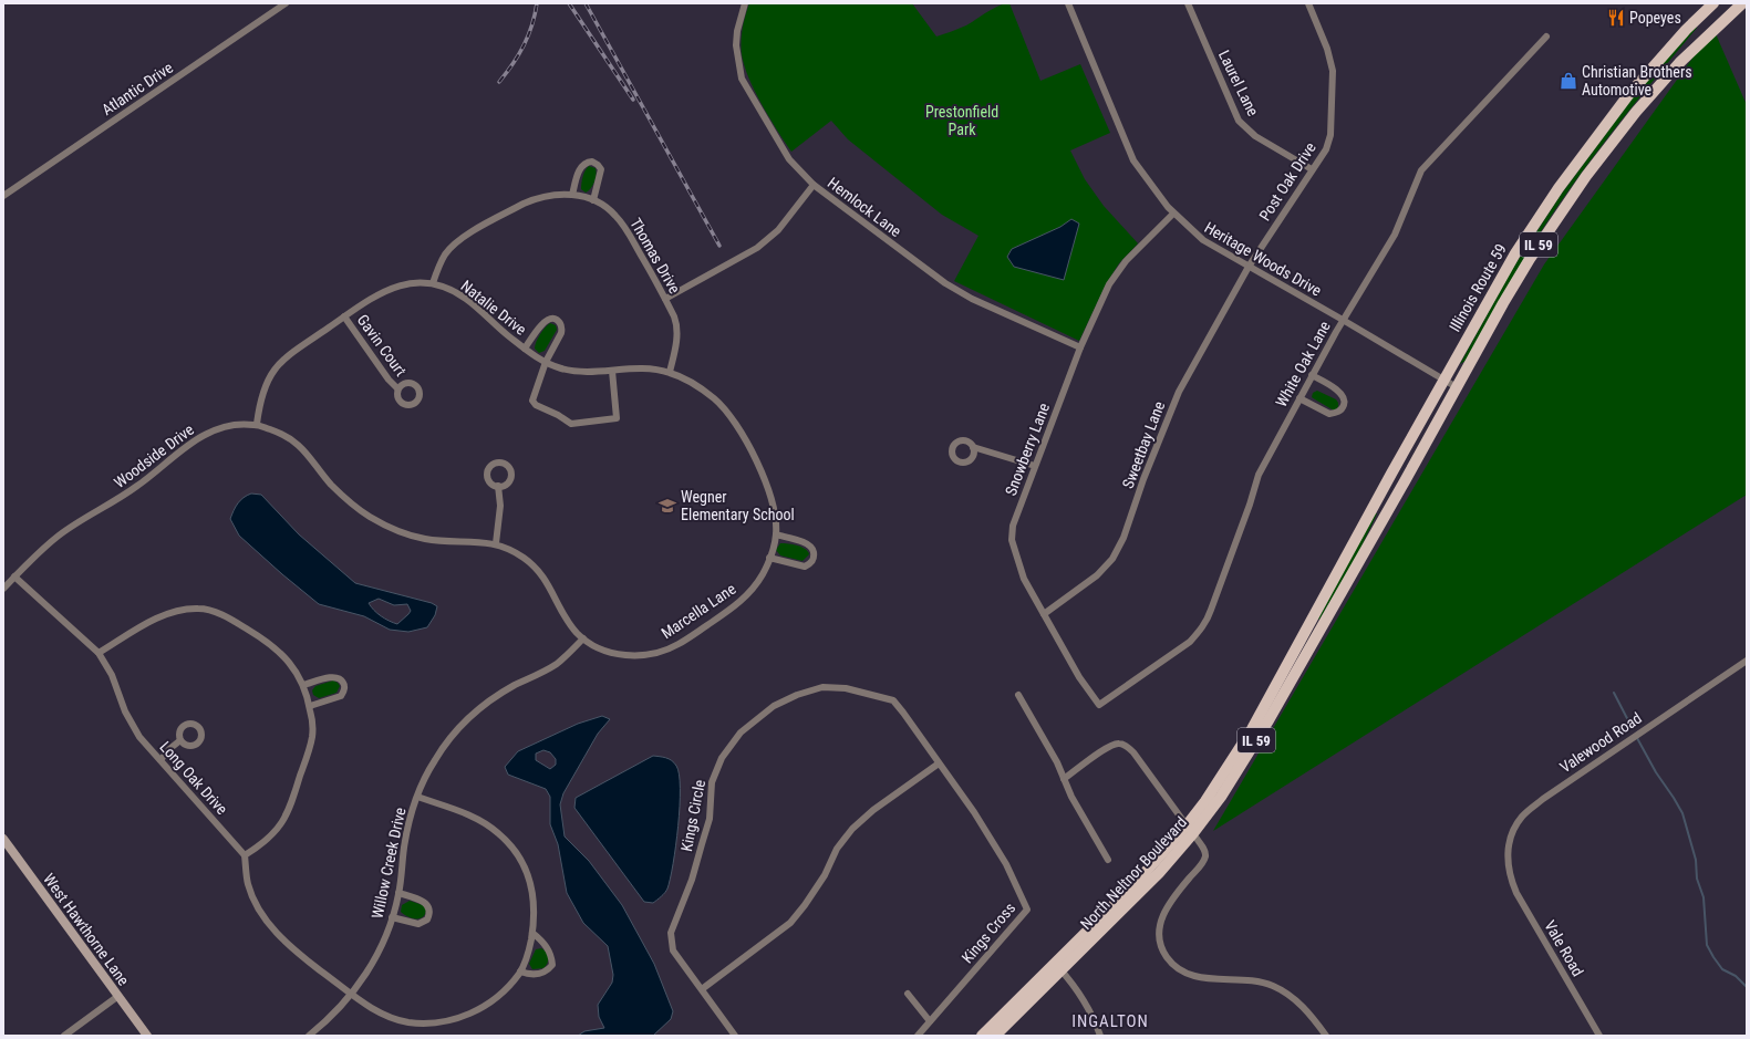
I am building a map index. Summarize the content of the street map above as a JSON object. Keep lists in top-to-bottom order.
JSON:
{
  "streets": {
    "main road": ["IL 59", "Illinois Route 59", "North Neltnor Boulevard"],
    "street": [
      "Laurel Lane",
      "Atlantic Drive",
      "Post Oak Drive",
      "Hemlock Lane",
      "Thomas Drive",
      "Heritage Woods Drive",
      "Natalie Drive",
      "Gavin Court",
      "White Oak Lane",
      "Sweetbay Lane",
      "Snowberry Lane",
      "Woodside Drive",
      "Marcella Lane",
      "Valewood Road",
      "Long Oak Drive",
      "Kings Circle",
      "Willow Creek Drive",
      "West Hawthorne Lane",
      "Kings Cross",
      "Vale Road"
    ]
  },
  "crossings": [
    ["Laurel Lane", "Post Oak Drive"],
    ["Post Oak Drive", "Heritage Woods Drive"],
    ["Post Oak Drive", "Sweetbay Lane"],
    ["Hemlock Lane", "Snowberry Lane"],
    ["Thomas Drive", "Natalie Drive"],
    ["Thomas Drive", "Marcella Lane"],
    ["Heritage Woods Drive", "Illinois Route 59"],
    ["Heritage Woods Drive", "White Oak Lane"],
    ["Heritage Woods Drive", "Sweetbay Lane"],
    ["Heritage Woods Drive", "Snowberry Lane"],
    ["Illinois Route 59", "North Neltnor Boulevard"],
    ["Natalie Drive", "Gavin Court"],
    ["Natalie Drive", "Woodside Drive"],
    ["Natalie Drive", "Marcella Lane"],
    ["White Oak Lane", "Snowberry Lane"],
    ["Sweetbay Lane", "Snowberry Lane"],
    ["Woodside Drive", "Marcella Lane"],
    ["Woodside Drive", "Long Oak Drive"],
    ["Woodside Drive", "Willow Creek Drive"],
    ["Marcella Lane", "Willow Creek Drive"],
    ["Valewood Road", "Vale Road"],
    ["Kings Circle", "Kings Cross"]
  ],
  "districts": ["INGALTON"],
  "parks": ["Prestonfield Park"],
  "places": {
    "restaurant": ["Popeyes"],
    "shop": ["Christian Brothers Automotive"],
    "school or university": ["Wegner Elementary School"]
  }
}
